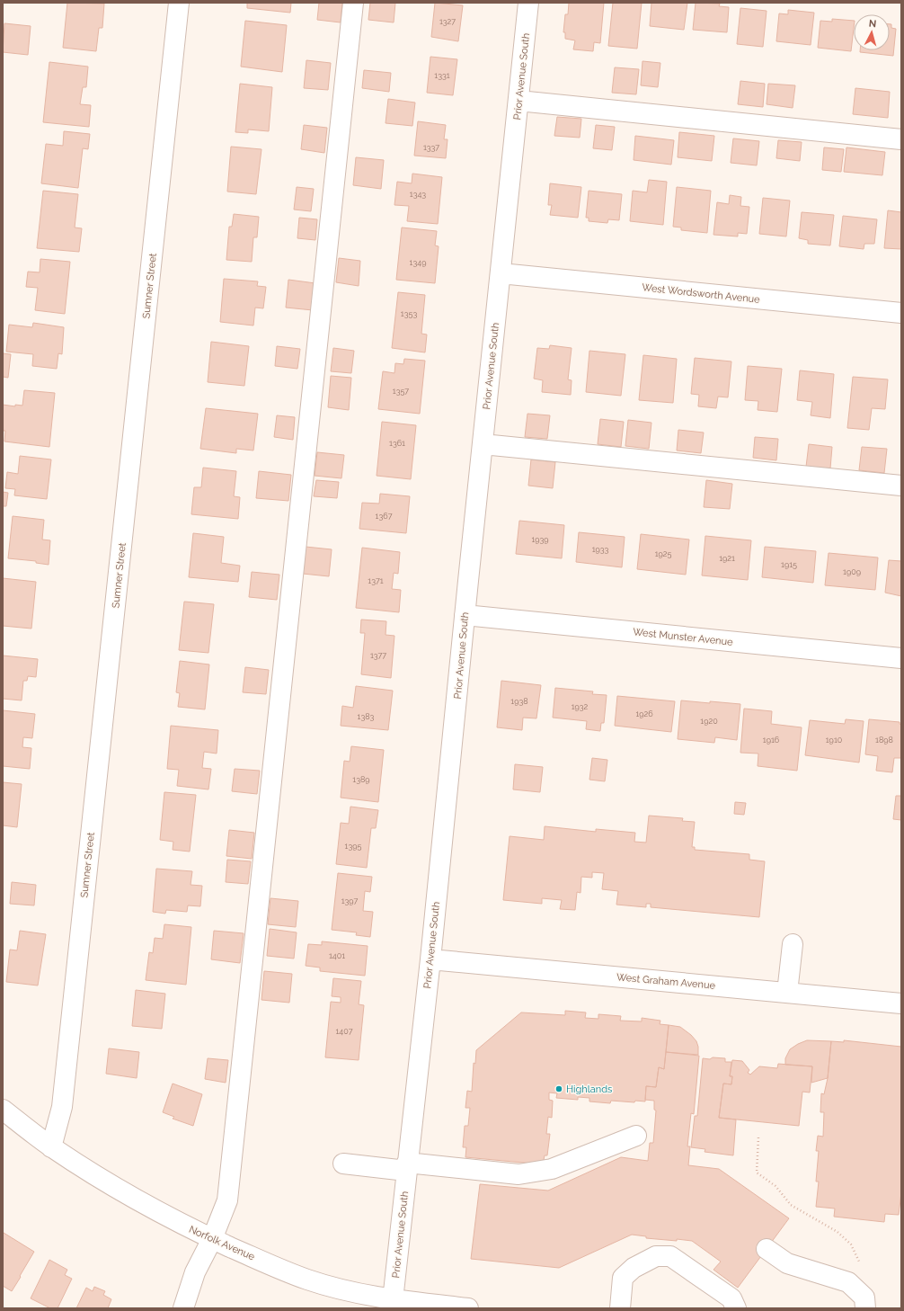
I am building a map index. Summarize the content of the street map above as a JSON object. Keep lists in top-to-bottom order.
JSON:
{
  "streets": {
    "street": [
      "Prior Avenue South",
      "Sumner Street",
      "West Wordsworth Avenue",
      "West Munster Avenue",
      "West Graham Avenue",
      "Norfolk Avenue"
    ]
  },
  "crossings": [
    ["Prior Avenue South", "West Wordsworth Avenue"],
    ["Prior Avenue South", "West Munster Avenue"],
    ["Prior Avenue South", "West Graham Avenue"],
    ["Prior Avenue South", "Norfolk Avenue"],
    ["Sumner Street", "Norfolk Avenue"]
  ],
  "places": ["Highlands"],
  "house_numbers": [
    "1327",
    "1331",
    "1337",
    "1343",
    "1349",
    "1353",
    "1357",
    "1361",
    "1367",
    "1939",
    "1933",
    "1925",
    "1921",
    "1915",
    "1909",
    "1371",
    "1377",
    "1938",
    "1932",
    "1926",
    "1383",
    "1920",
    "1916",
    "1910",
    "1898",
    "1389",
    "1395",
    "1397",
    "1401",
    "1407"
  ],
  "north": "top"
}
